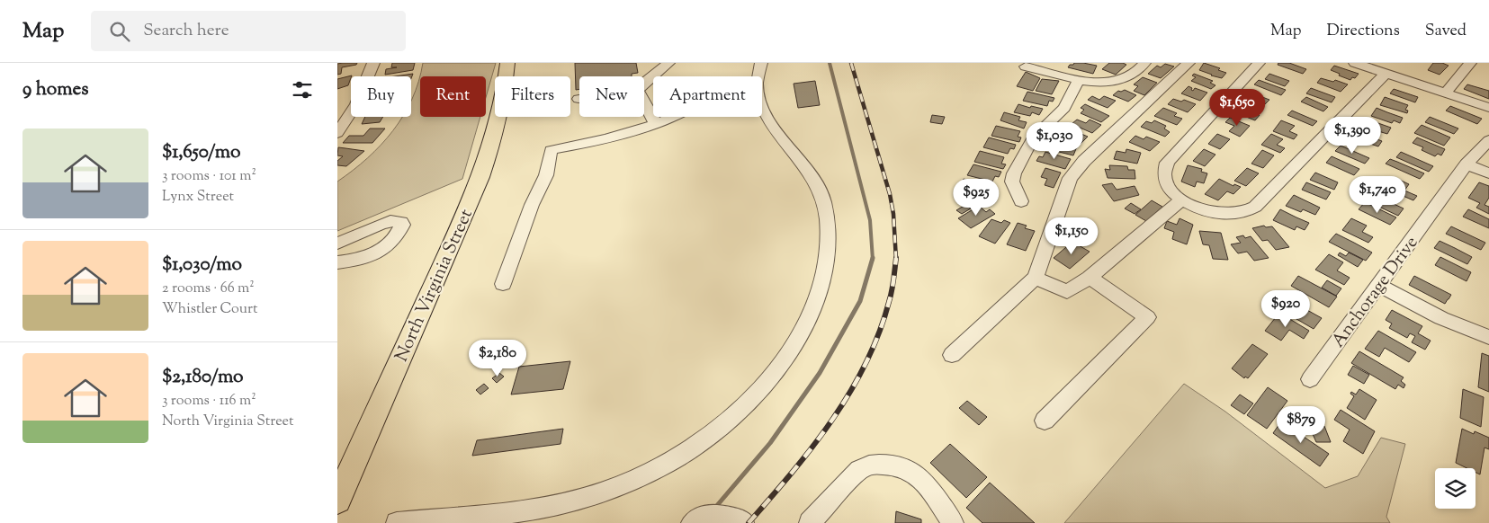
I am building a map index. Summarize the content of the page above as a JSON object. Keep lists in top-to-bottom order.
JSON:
{
  "streets": {
    "main road": ["North Virginia Street"],
    "street": ["Anchorage Drive"]
  },
  "page": {
    "header": "Map",
    "search": "Search here",
    "nav": ["Map", "Directions", "Saved"],
    "heading": "9 homes",
    "chip": [
      "Buy",
      "Rent",
      "Filters",
      "New",
      "Apartment"
    ],
    "price": [
      "$1,650",
      "$1,390",
      "$1,030",
      "$1,740",
      "$925",
      "$1,150",
      "$920",
      "$2,180",
      "$879"
    ],
    "list": [
      {
        "name": "$1,650/mo",
        "note": "3 rooms · 101 m² · Lynx Street"
      },
      {
        "name": "$1,030/mo",
        "note": "2 rooms · 66 m² · Whistler Court"
      },
      {
        "name": "$2,180/mo",
        "note": "3 rooms · 116 m² · North Virginia Street"
      }
    ]
  }
}
